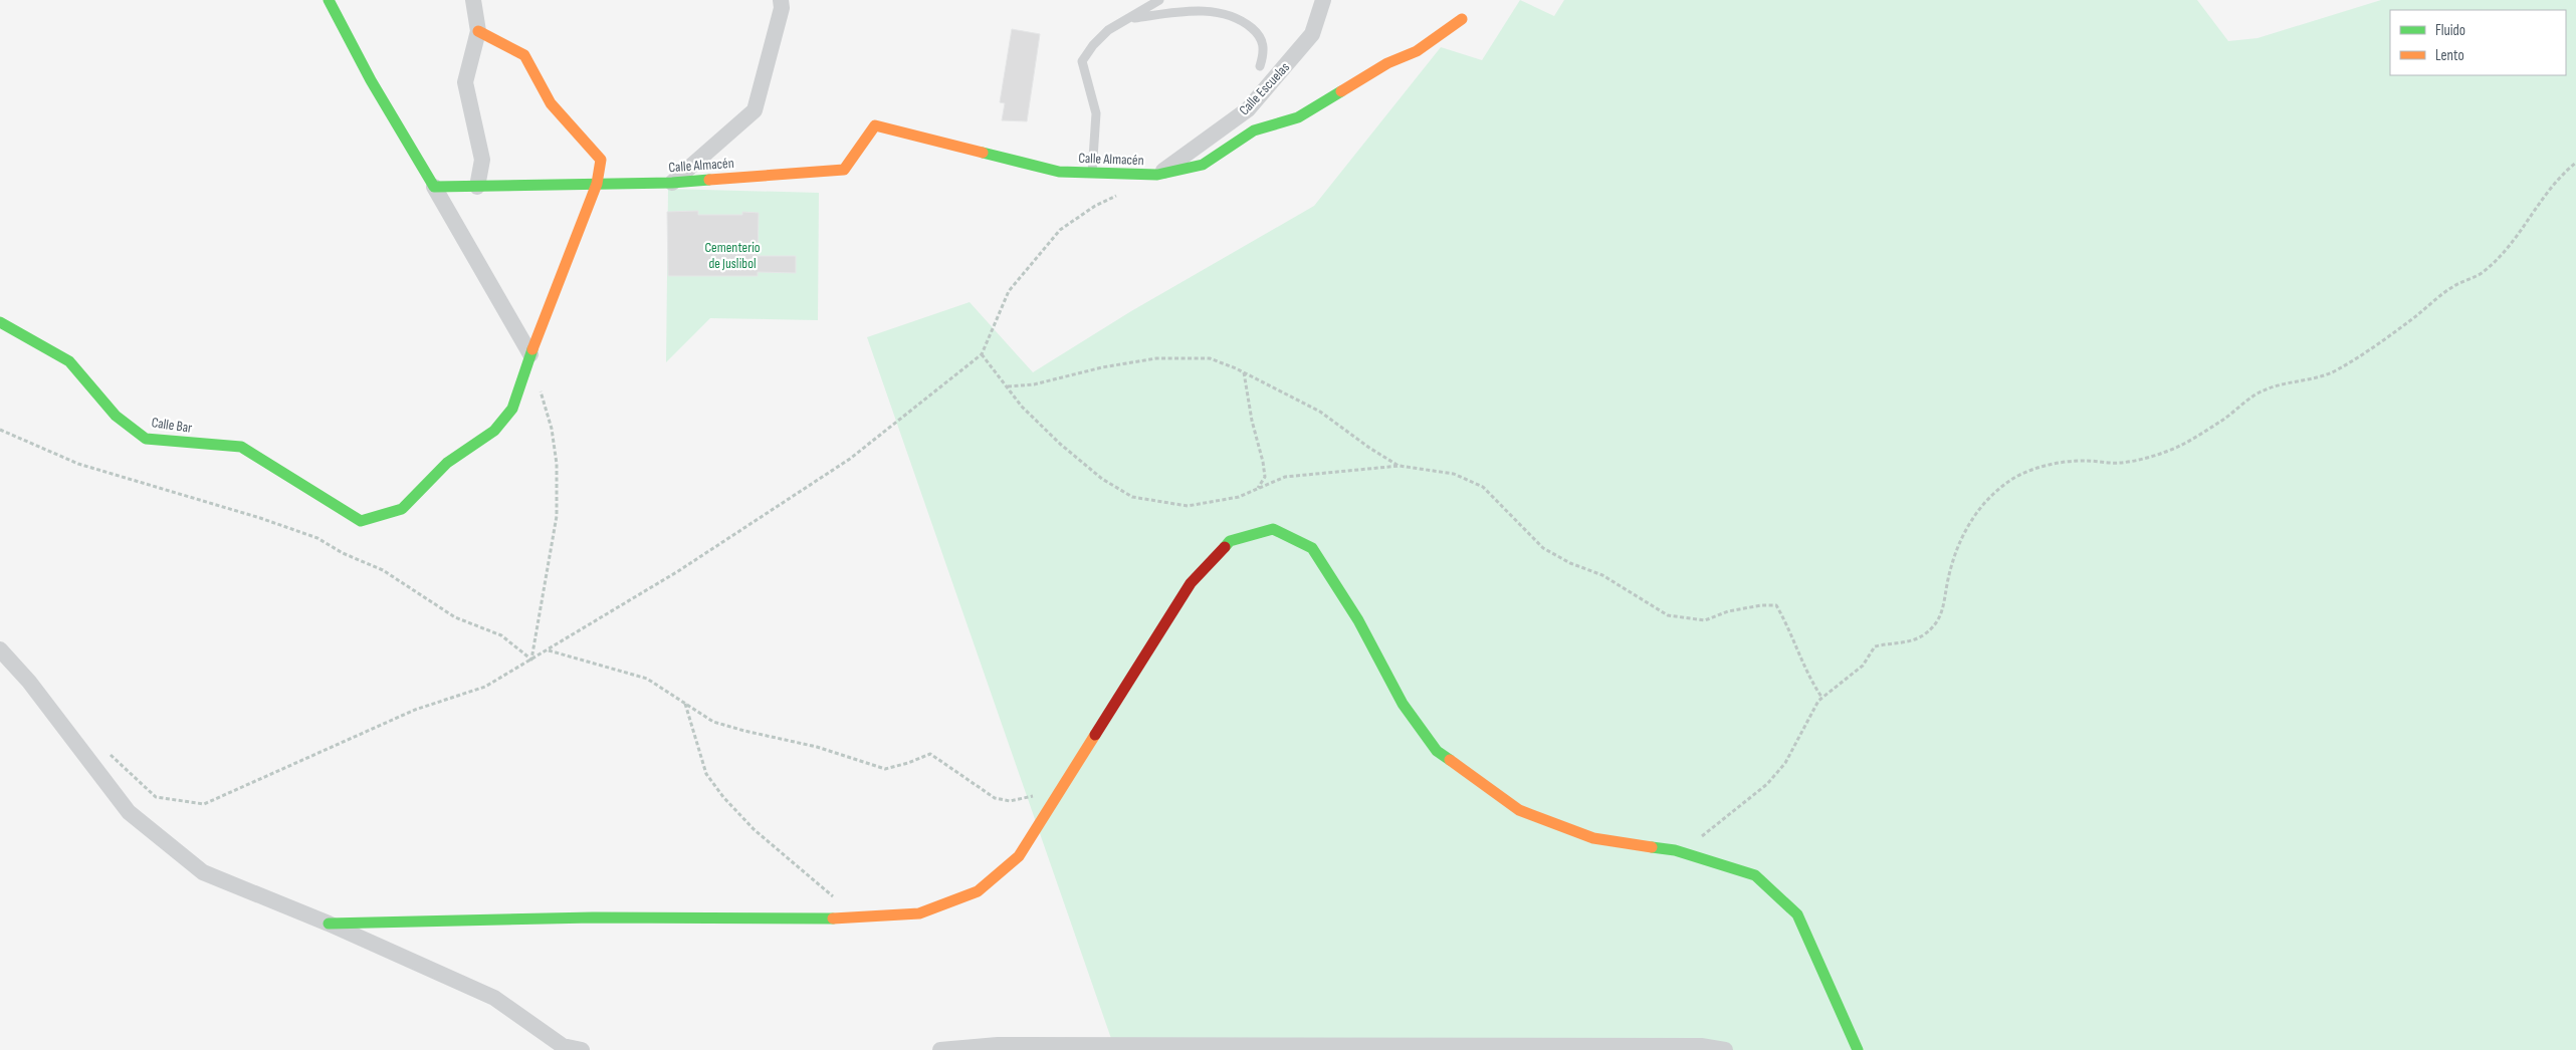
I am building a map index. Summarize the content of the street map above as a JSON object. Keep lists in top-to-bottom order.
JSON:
{
  "streets": {
    "street": ["Calle Escuelas", "Calle Almacén", "Calle Bar"]
  },
  "crossings": [
    ["Calle Escuelas", "Calle Almacén"]
  ],
  "parks": ["Cementerio de Juslibol"],
  "legend": ["Fluido", "Lento"]
}
